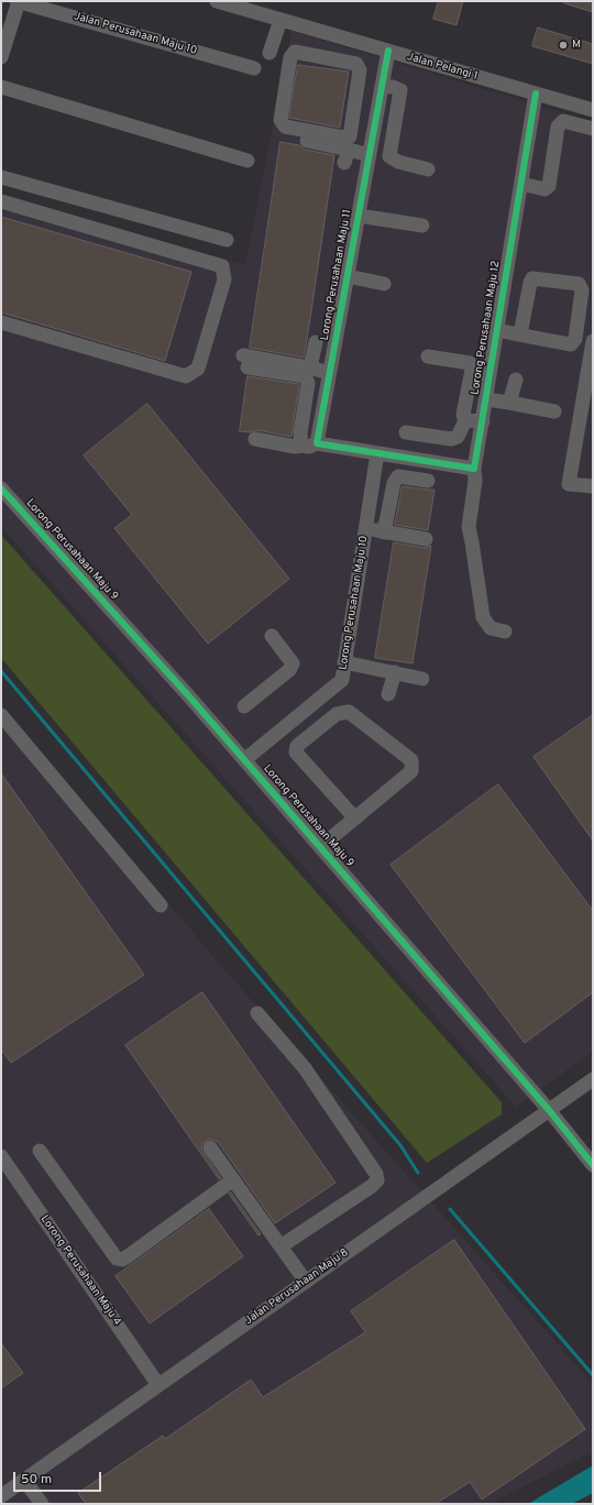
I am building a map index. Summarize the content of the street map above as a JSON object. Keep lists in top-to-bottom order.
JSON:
{
  "streets": {
    "street": [
      "Jalan Perusahaan Maju 10",
      "Jalan Pelangi 1",
      "Lorong Perusahaan Maju 11",
      "Lorong Perusahaan Maju 12",
      "Lorong Perusahaan Maju 9",
      "Lorong Perusahaan Maju 10",
      "Lorong Perusahaan Maju 4",
      "Jalan Perusahaan Maju 8"
    ]
  },
  "crossings": [
    ["Jalan Pelangi 1", "Lorong Perusahaan Maju 11"],
    ["Jalan Pelangi 1", "Lorong Perusahaan Maju 12"],
    ["Lorong Perusahaan Maju 9", "Lorong Perusahaan Maju 10"],
    ["Lorong Perusahaan Maju 9", "Jalan Perusahaan Maju 8"],
    ["Lorong Perusahaan Maju 4", "Jalan Perusahaan Maju 8"]
  ],
  "places": ["M"],
  "scale_bar": "50 m"
}
